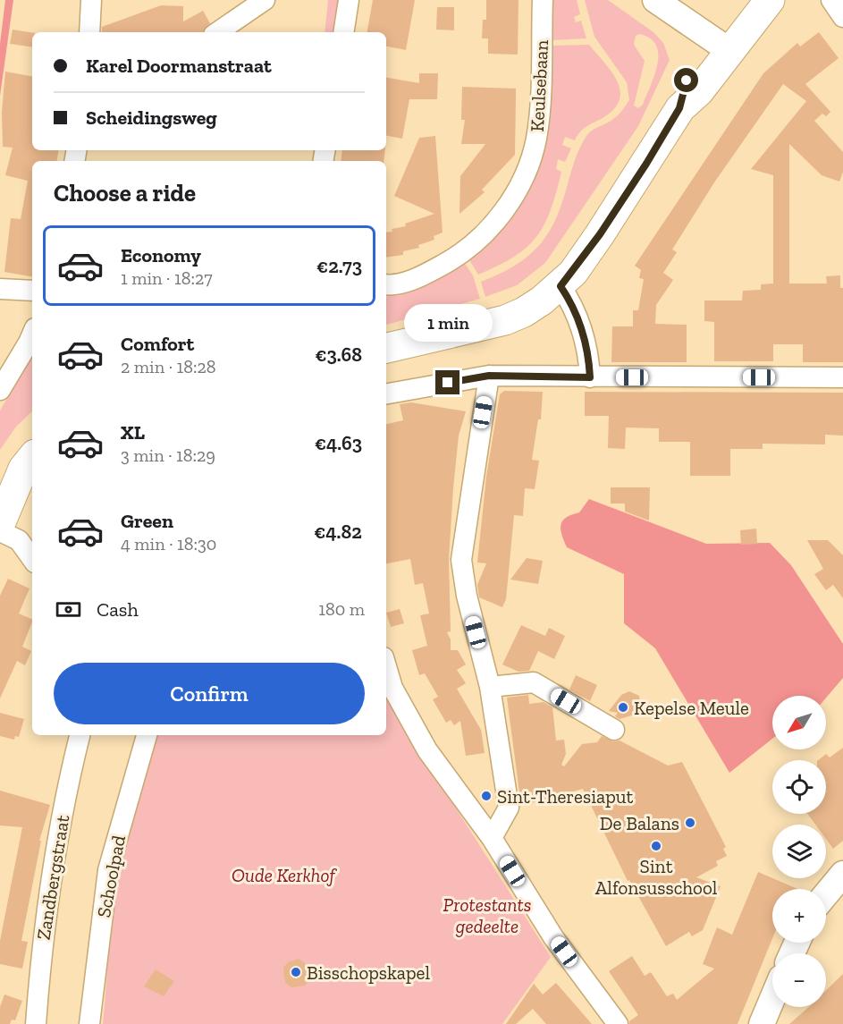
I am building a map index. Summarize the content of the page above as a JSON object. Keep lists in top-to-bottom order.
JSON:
{
  "streets": {
    "street": ["Keulsebaan", "Schoolpad", "Zandbergstraat"]
  },
  "parks": ["Oude Kerkhof", "Protestants gedeelte"],
  "places": [
    "Kepelse Meule",
    "Sint-Theresiaput",
    "De Balans",
    "Sint Alfonsusschool",
    "Bisschopskapel"
  ],
  "north": "bottom left",
  "page": {
    "banner": ["Karel Doormanstraat", "Scheidingsweg"],
    "heading": "Choose a ride",
    "list": [
      {
        "name": "Economy",
        "note": "1 min · 18:27",
        "value": "€2.73"
      },
      {
        "name": "Comfort",
        "note": "2 min · 18:28",
        "value": "€3.68"
      },
      {
        "name": "XL",
        "note": "3 min · 18:29",
        "value": "€4.63"
      },
      {
        "name": "Green",
        "note": "4 min · 18:30",
        "value": "€4.82"
      }
    ],
    "bubble": "1 min",
    "pay": ["Cash", "180 m"],
    "buttons": "Confirm",
    "map_buttons": ["+", "−"]
  }
}
